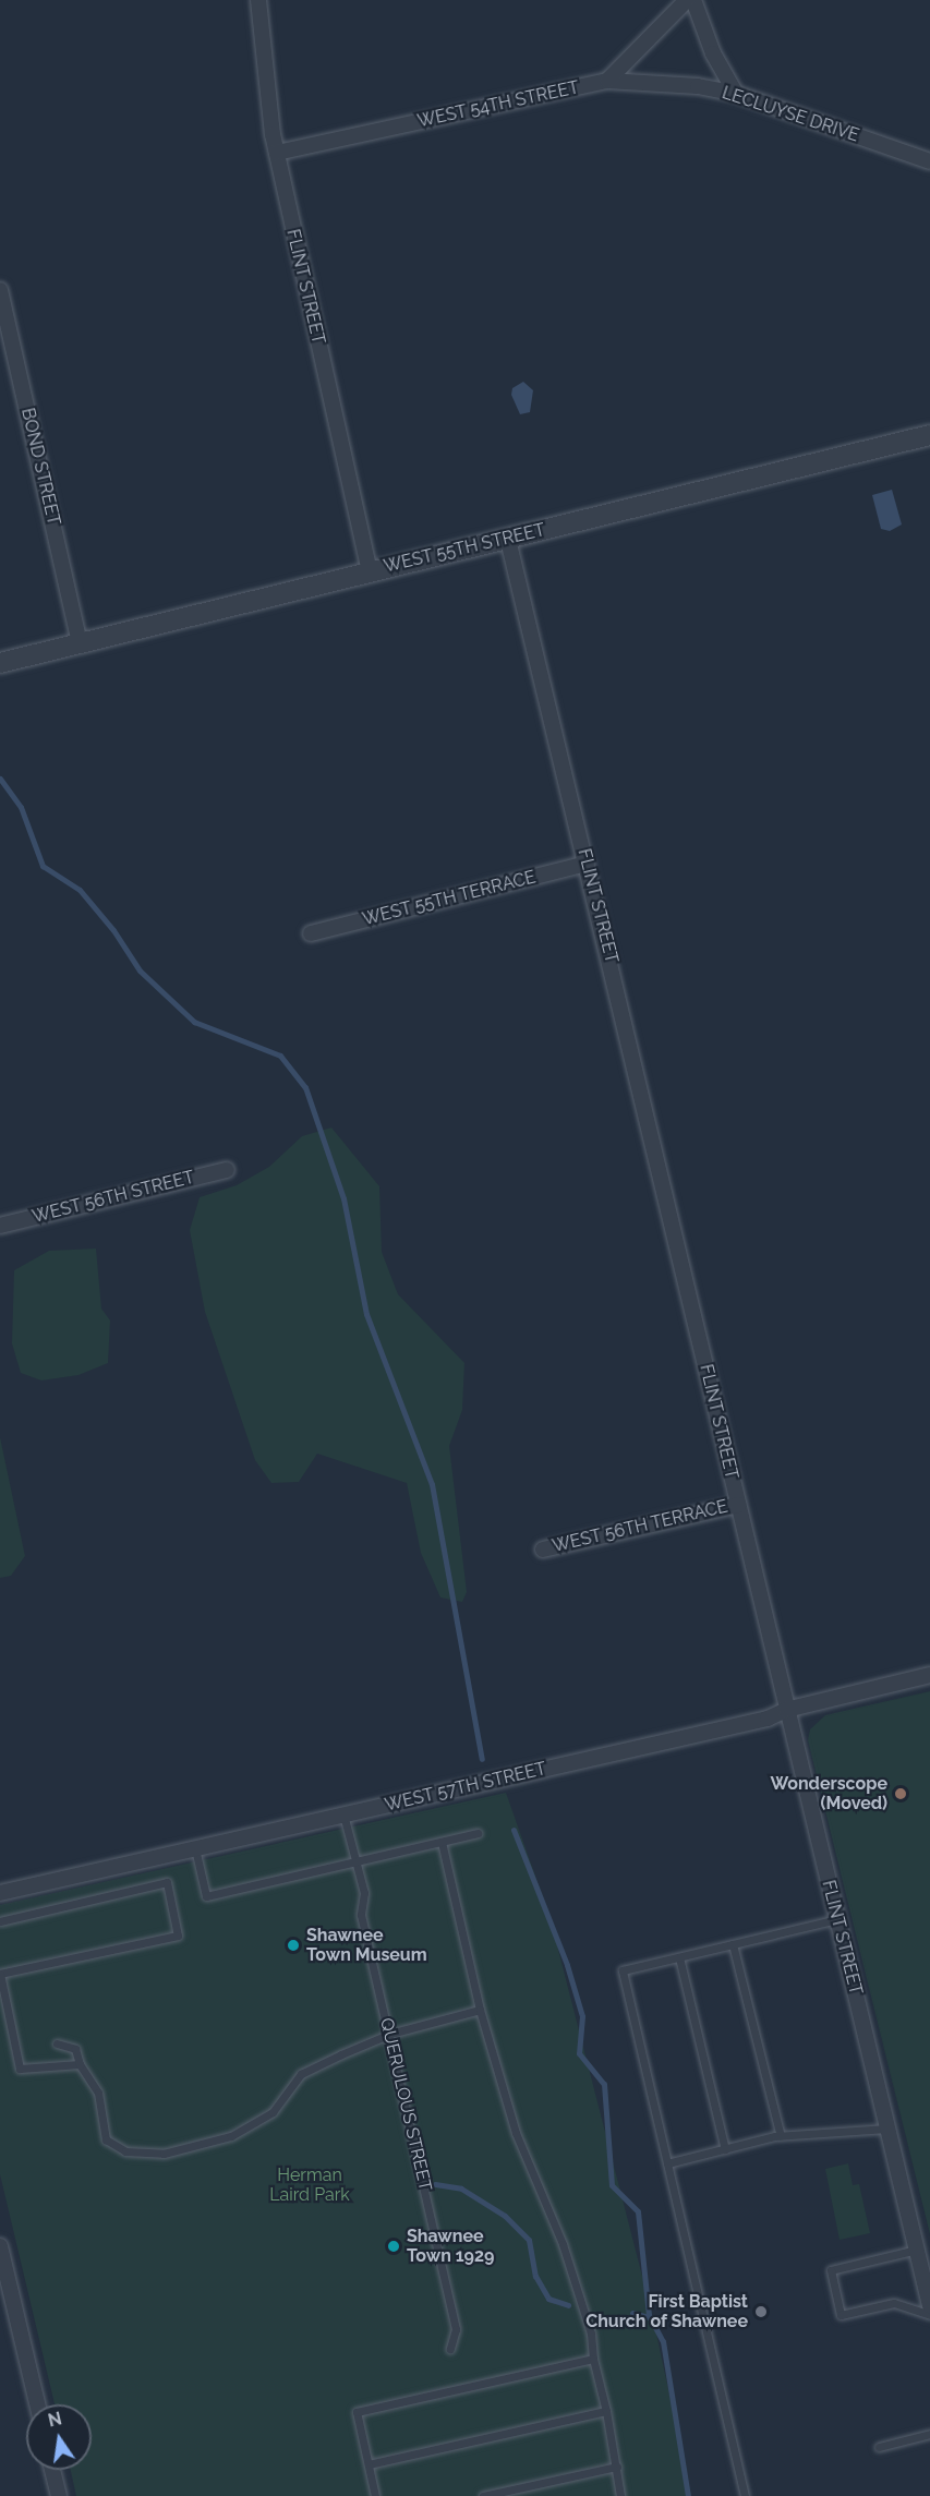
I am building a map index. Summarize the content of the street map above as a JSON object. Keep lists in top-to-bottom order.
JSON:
{
  "streets": {
    "street": [
      "WEST 54TH STREET",
      "LECLUYSE DRIVE",
      "FLINT STREET",
      "BOND STREET",
      "WEST 55TH STREET",
      "WEST 55TH TERRACE",
      "WEST 56TH STREET",
      "WEST 56TH TERRACE",
      "WEST 57TH STREET"
    ],
    "lane": ["QUERULOUS STREET"]
  },
  "crossings": [
    ["WEST 54TH STREET", "LECLUYSE DRIVE"],
    ["WEST 54TH STREET", "FLINT STREET"],
    ["FLINT STREET", "WEST 55TH STREET"],
    ["FLINT STREET", "WEST 55TH TERRACE"],
    ["FLINT STREET", "WEST 56TH TERRACE"],
    ["FLINT STREET", "WEST 57TH STREET"],
    ["BOND STREET", "WEST 55TH STREET"],
    ["WEST 57TH STREET", "QUERULOUS STREET"]
  ],
  "parks": ["Herman Laird Park"],
  "places": [
    "Wonderscope (Moved)",
    "Shawnee Town Museum",
    "Shawnee Town 1929",
    "First Baptist Church of Shawnee"
  ],
  "north": "top"
}
